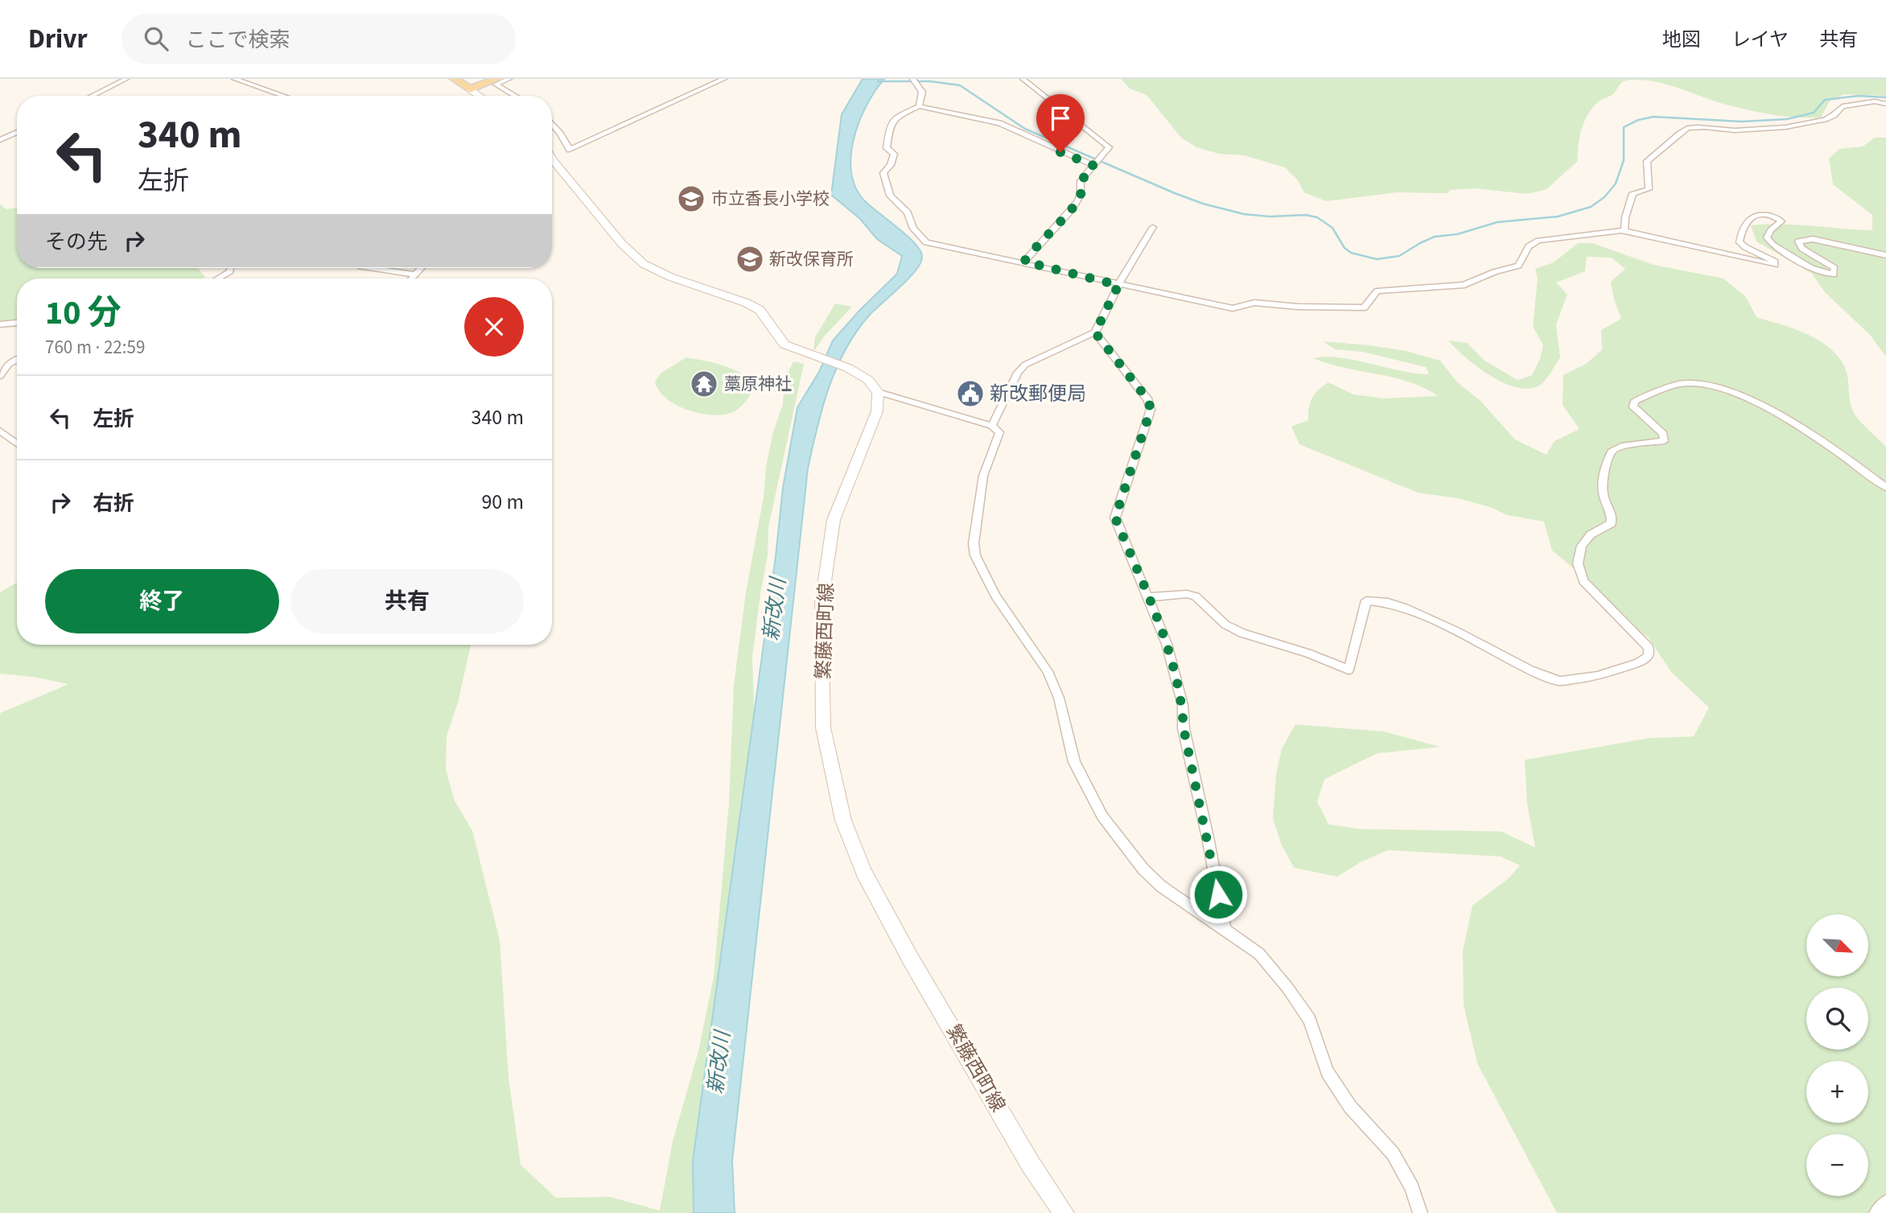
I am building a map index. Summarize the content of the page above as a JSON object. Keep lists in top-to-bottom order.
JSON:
{
  "streets": {
    "main road": ["繁藤西町線"]
  },
  "water": ["新改川"],
  "places": {
    "school or university": ["市立香長小学校", "新改保育所"],
    "temple": ["藁原神社"],
    "public building": ["新改郵便局"]
  },
  "north": "bottom right",
  "page": {
    "header": "Drivr",
    "search": "ここで検索",
    "nav": ["地図", "レイヤ", "共有"],
    "turn": ["340 m", "左折"],
    "then": "その先",
    "heading": ["10 分", "760 m · 22:59"],
    "list": [
      {
        "name": "左折",
        "value": "340 m"
      },
      {
        "name": "右折",
        "value": "90 m"
      }
    ],
    "buttons": ["終了", "共有"],
    "map_buttons": ["+", "−"]
  }
}
